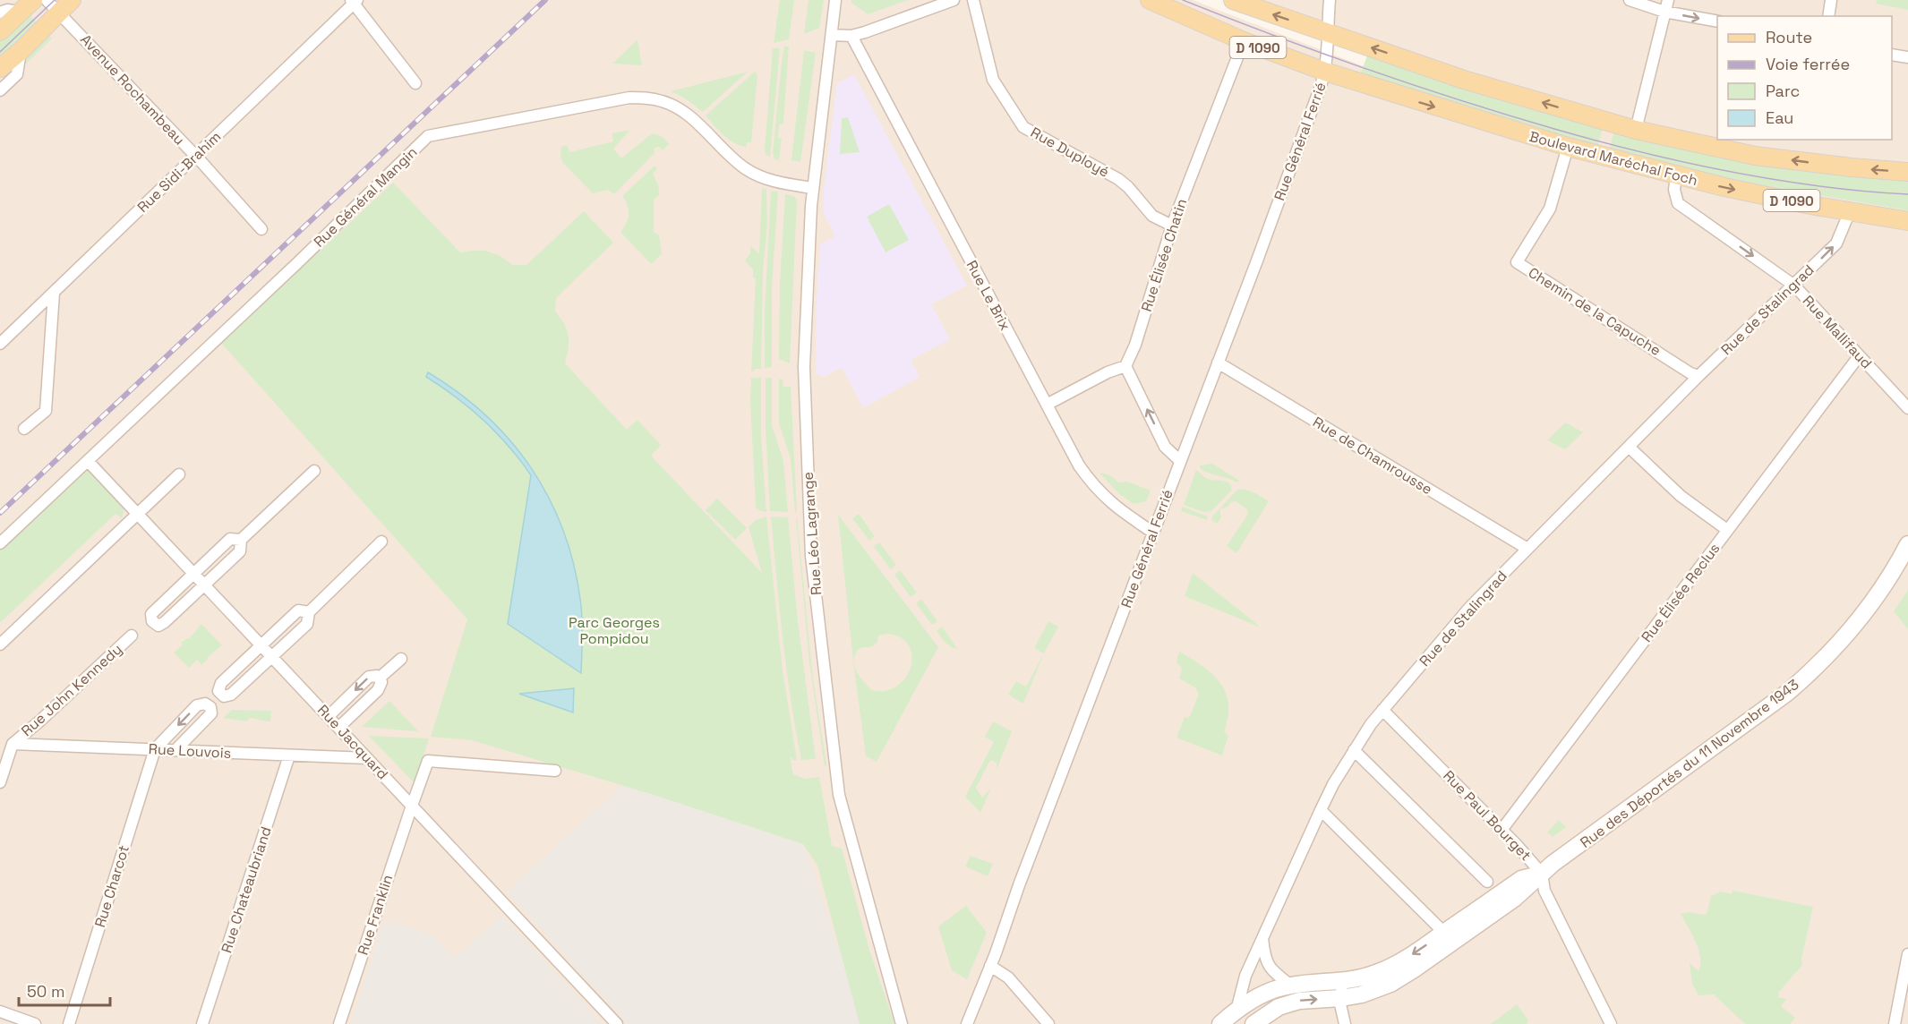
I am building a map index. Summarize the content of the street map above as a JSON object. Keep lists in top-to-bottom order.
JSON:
{
  "streets": {
    "main road": ["D 1090", "Boulevard Maréchal Foch"],
    "street": [
      "Avenue Rochambeau",
      "Rue Général Ferrié",
      "Rue Duployé",
      "Rue Sidi-Brahim",
      "Rue Général Mangin",
      "Rue Élisée Chatin",
      "Rue Le Brix",
      "Rue de Stalingrad",
      "Chemin de la Capuche",
      "Rue Mallifaud",
      "Rue de Chamrousse",
      "Rue Léo Lagrange",
      "Rue Élisée Reclus",
      "Rue John Kennedy",
      "Rue Jacquard",
      "Rue Louvois",
      "Rue des Déportés du 11 Novembre 1943",
      "Rue Paul Bourget",
      "Rue Charcot",
      "Rue Chateaubriand",
      "Rue Franklin"
    ]
  },
  "crossings": [
    ["Avenue Rochambeau", "Rue Sidi-Brahim"],
    ["Rue Général Ferrié", "Boulevard Maréchal Foch"],
    ["Rue Général Ferrié", "Rue Le Brix"],
    ["Rue Général Ferrié", "Rue de Chamrousse"],
    ["Rue Duployé", "Rue Élisée Chatin"],
    ["Boulevard Maréchal Foch", "Rue Élisée Chatin"],
    ["Boulevard Maréchal Foch", "Rue de Stalingrad"],
    ["Boulevard Maréchal Foch", "Chemin de la Capuche"],
    ["Boulevard Maréchal Foch", "Rue Mallifaud"],
    ["Rue Général Mangin", "Rue Léo Lagrange"],
    ["Rue Général Mangin", "Rue Jacquard"],
    ["Rue de Stalingrad", "Chemin de la Capuche"],
    ["Rue de Stalingrad", "Rue Mallifaud"],
    ["Rue de Stalingrad", "Rue de Chamrousse"],
    ["Rue de Stalingrad", "Rue des Déportés du 11 Novembre 1943"],
    ["Rue de Stalingrad", "Rue Paul Bourget"],
    ["Rue Mallifaud", "Rue Élisée Reclus"],
    ["Rue Élisée Reclus", "Rue Paul Bourget"],
    ["Rue John Kennedy", "Rue Louvois"],
    ["Rue Jacquard", "Rue Louvois"],
    ["Rue Jacquard", "Rue Franklin"],
    ["Rue Louvois", "Rue Charcot"],
    ["Rue Louvois", "Rue Chateaubriand"],
    ["Rue des Déportés du 11 Novembre 1943", "Rue Paul Bourget"]
  ],
  "one_way": ["Rue Mallifaud"],
  "parks": ["Parc Georges Pompidou"],
  "legend": [
    "Route",
    "Voie ferrée",
    "Parc",
    "Eau"
  ],
  "scale_bar": "50 m"
}
